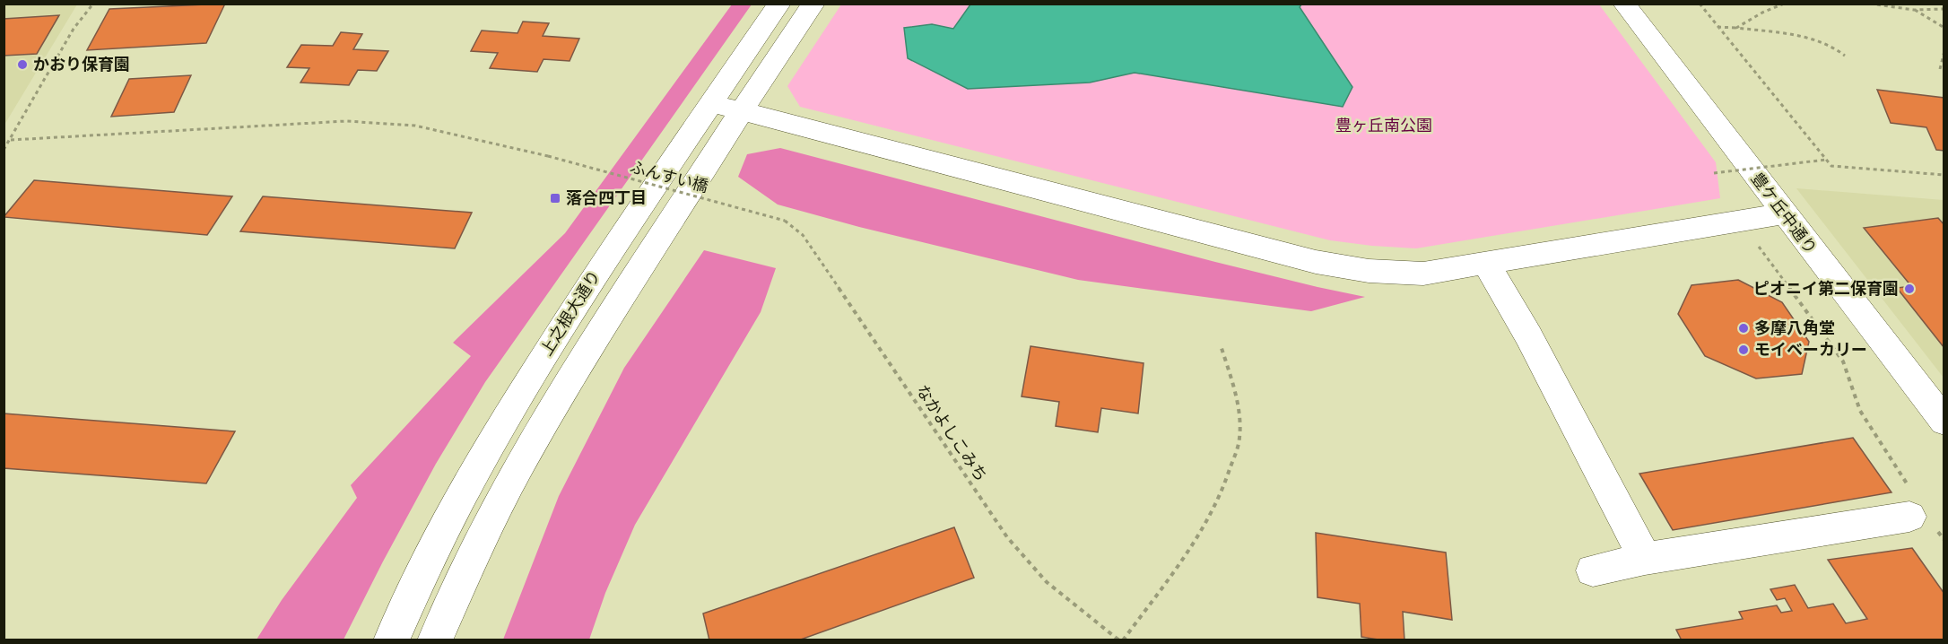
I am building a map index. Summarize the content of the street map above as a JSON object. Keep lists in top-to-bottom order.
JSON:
{
  "streets": {
    "street": ["豊ケ丘中通り", "上之根大通り"],
    "path": ["ふんすい橋", "なかよしこみち"]
  },
  "crossings": [
    ["ふんすい橋", "なかよしこみち"]
  ],
  "parks": ["豊ヶ丘南公園"],
  "places": {
    "other": [
      "かおり保育園",
      "ピオニイ第二保育園",
      "多摩八角堂",
      "モイベーカリー"
    ],
    "transit": ["落合四丁目"]
  }
}
